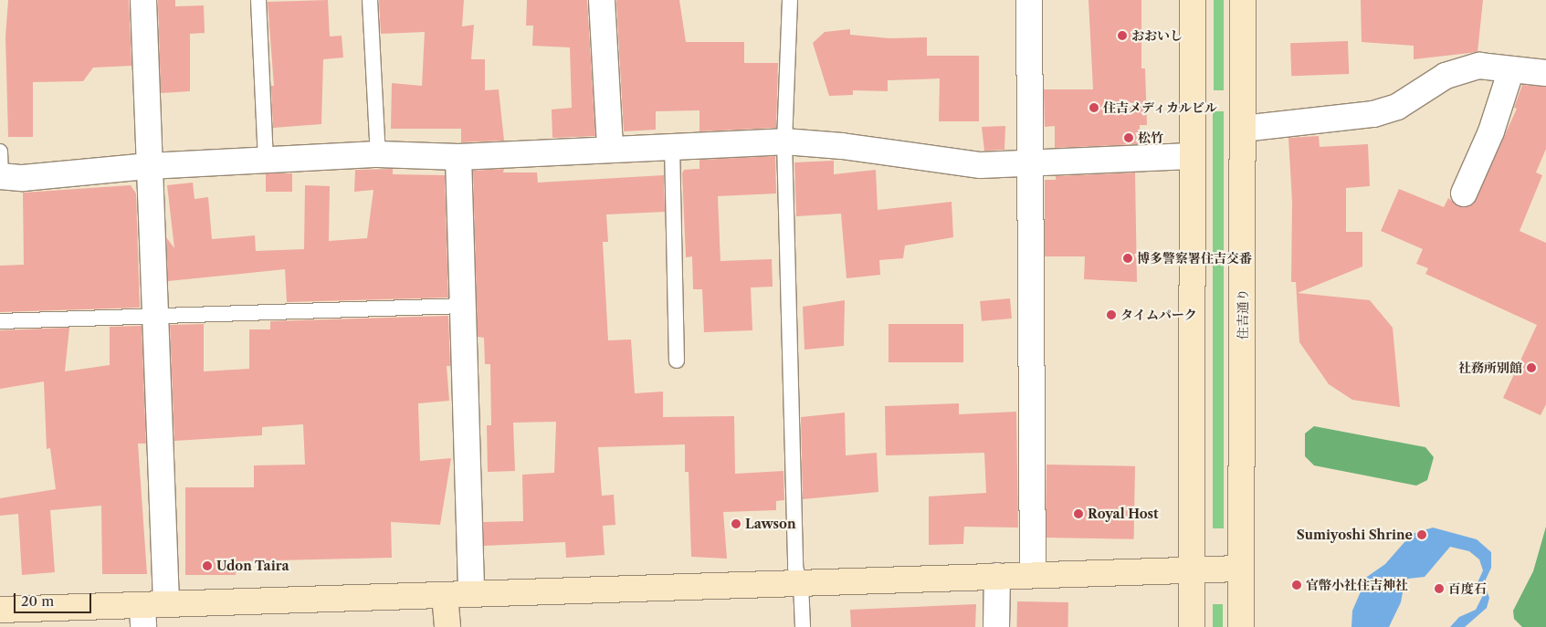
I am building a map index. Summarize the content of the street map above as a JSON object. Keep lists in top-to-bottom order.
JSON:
{
  "streets": {
    "street": ["住吉通り"]
  },
  "places": [
    "おおいし",
    "住吉メディカルビル",
    "松竹",
    "博多警察署住吉交番",
    "タイムパーク",
    "社務所別館",
    "Royal Host",
    "Lawson",
    "Sumiyoshi Shrine",
    "Udon Taira",
    "官幣小社住吉神社",
    "百度石"
  ],
  "scale_bar": "20 m"
}
